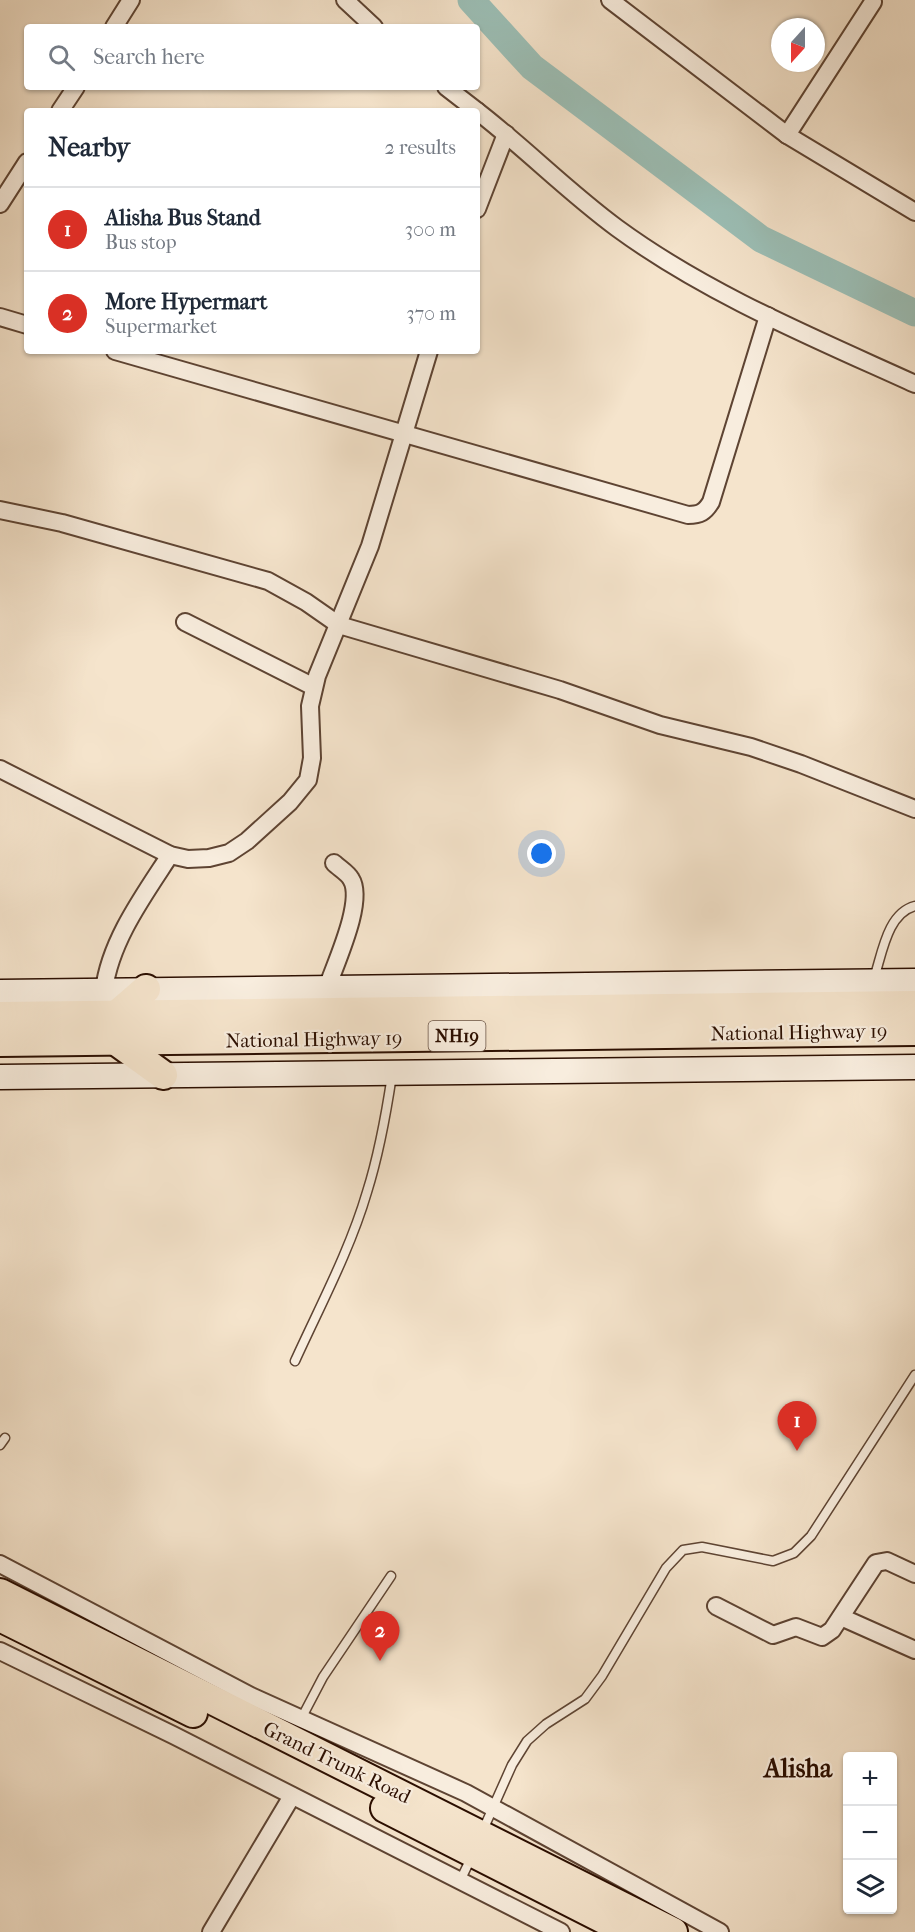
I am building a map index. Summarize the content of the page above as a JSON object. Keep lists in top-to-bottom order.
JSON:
{
  "streets": {
    "highway": ["National Highway 19", "NH19", "Grand Trunk Road"]
  },
  "crossings": [
    ["National Highway 19", "NH19"]
  ],
  "districts": ["Alisha"],
  "north": "bottom",
  "page": {
    "search": "Search here",
    "heading": ["Nearby", "2 results"],
    "list": [
      {
        "mark": "1",
        "name": "Alisha Bus Stand",
        "note": "Bus stop",
        "value": "300 m"
      },
      {
        "mark": "2",
        "name": "More Hypermart",
        "note": "Supermarket",
        "value": "370 m"
      }
    ],
    "pins": ["1", "2"],
    "map_buttons": ["+", "−"]
  }
}
